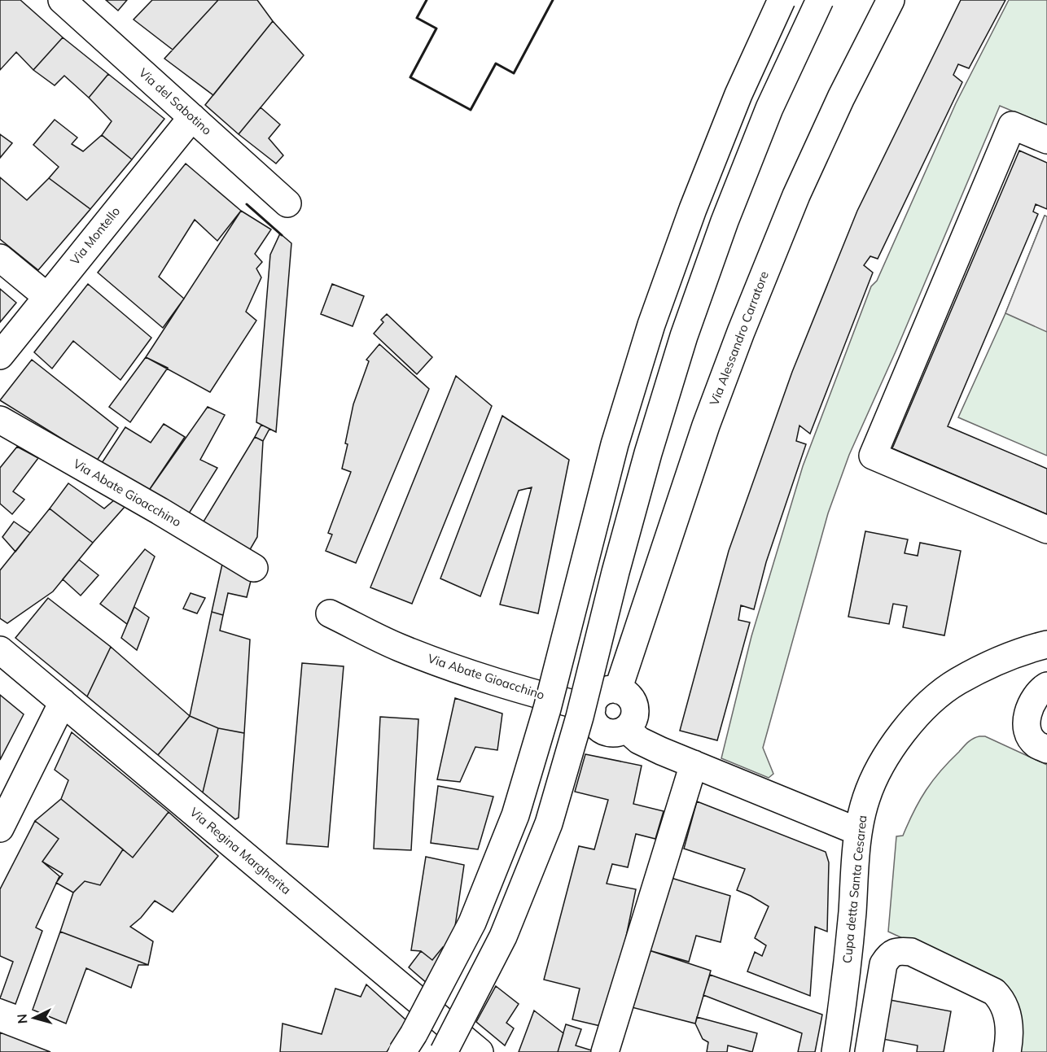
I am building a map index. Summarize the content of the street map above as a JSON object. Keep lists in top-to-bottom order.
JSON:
{
  "streets": {
    "main road": [
      "Via del Sabotino",
      "Via Montello",
      "Via Alessandro Carratore",
      "Via Abate Gioacchino",
      "Via Regina Margherita",
      "Cupa detta Santa Cesarea"
    ]
  },
  "crossings": [
    ["Via del Sabotino", "Via Montello"],
    ["Via Alessandro Carratore", "Via Abate Gioacchino"]
  ],
  "north": "left"
}
